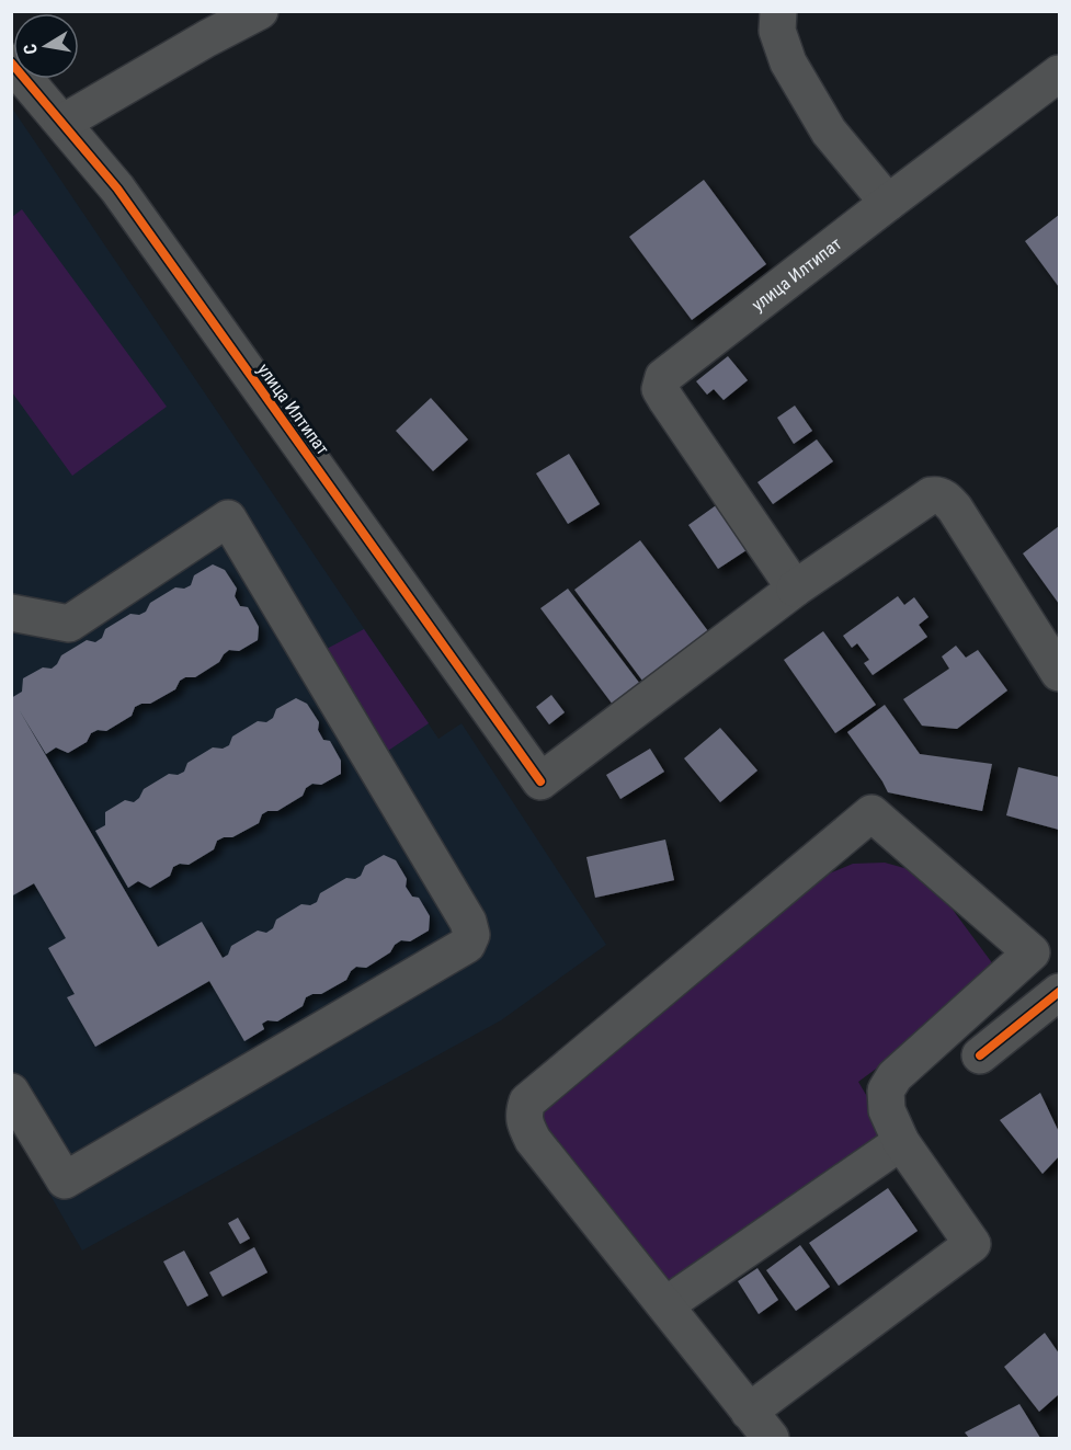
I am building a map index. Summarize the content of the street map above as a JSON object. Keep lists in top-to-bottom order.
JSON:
{
  "streets": {
    "street": ["улица Илтипат"]
  },
  "north": "left"
}
